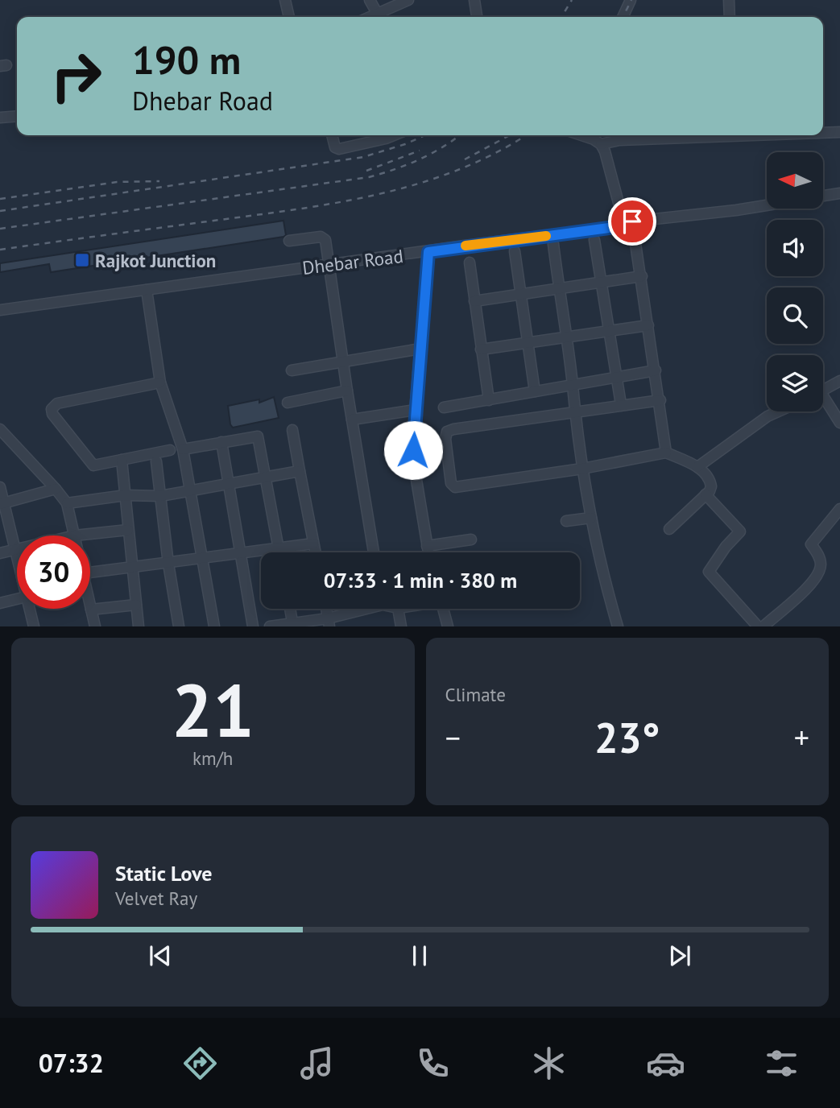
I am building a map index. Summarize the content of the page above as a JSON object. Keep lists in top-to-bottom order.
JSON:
{
  "streets": {
    "street": ["Dhebar Road"]
  },
  "places": {
    "transit": ["Rajkot Junction"]
  },
  "north": "left",
  "page": {
    "turn": ["190 m", "Dhebar Road"],
    "limit": "30",
    "trip": "07:33 · 1 min · 380 m",
    "tile": [
      ["21", "km/h"],
      "Climate"
    ],
    "heat": ["−", "23°", "+"],
    "song": ["Static Love", "Velvet Ray"],
    "tabs": "07:32"
  }
}
